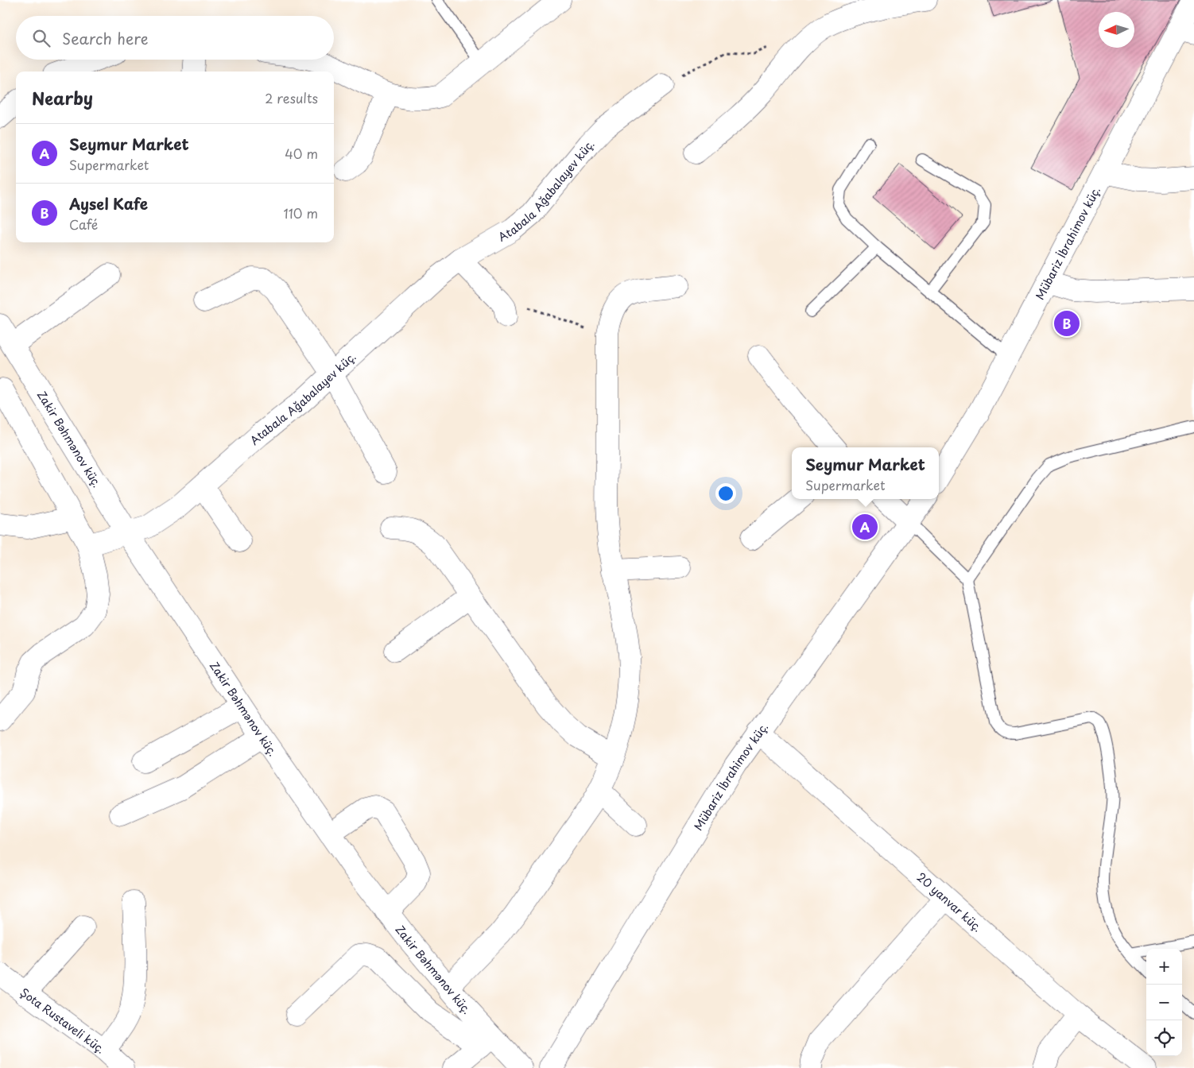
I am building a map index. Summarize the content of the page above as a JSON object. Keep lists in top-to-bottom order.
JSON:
{
  "streets": {
    "street": [
      "Atabala Ağabalayev küç.",
      "Mübariz İbrahimov küç.",
      "Zakir Bəhmənov küç.",
      "20 yanvar küç.",
      "Şota Rustaveli küç."
    ]
  },
  "crossings": [
    ["Atabala Ağabalayev küç.", "Zakir Bəhmənov küç."],
    ["Mübariz İbrahimov küç.", "20 yanvar küç."]
  ],
  "north": "left",
  "page": {
    "search": "Search here",
    "heading": ["Nearby", "2 results"],
    "list": [
      {
        "mark": "A",
        "name": "Seymur Market",
        "note": "Supermarket",
        "value": "40 m"
      },
      {
        "mark": "B",
        "name": "Aysel Kafe",
        "note": "Café",
        "value": "110 m"
      }
    ],
    "pins": ["B", "A"],
    "popup": ["Seymur Market", "Supermarket"],
    "map_buttons": ["+", "−"]
  }
}
